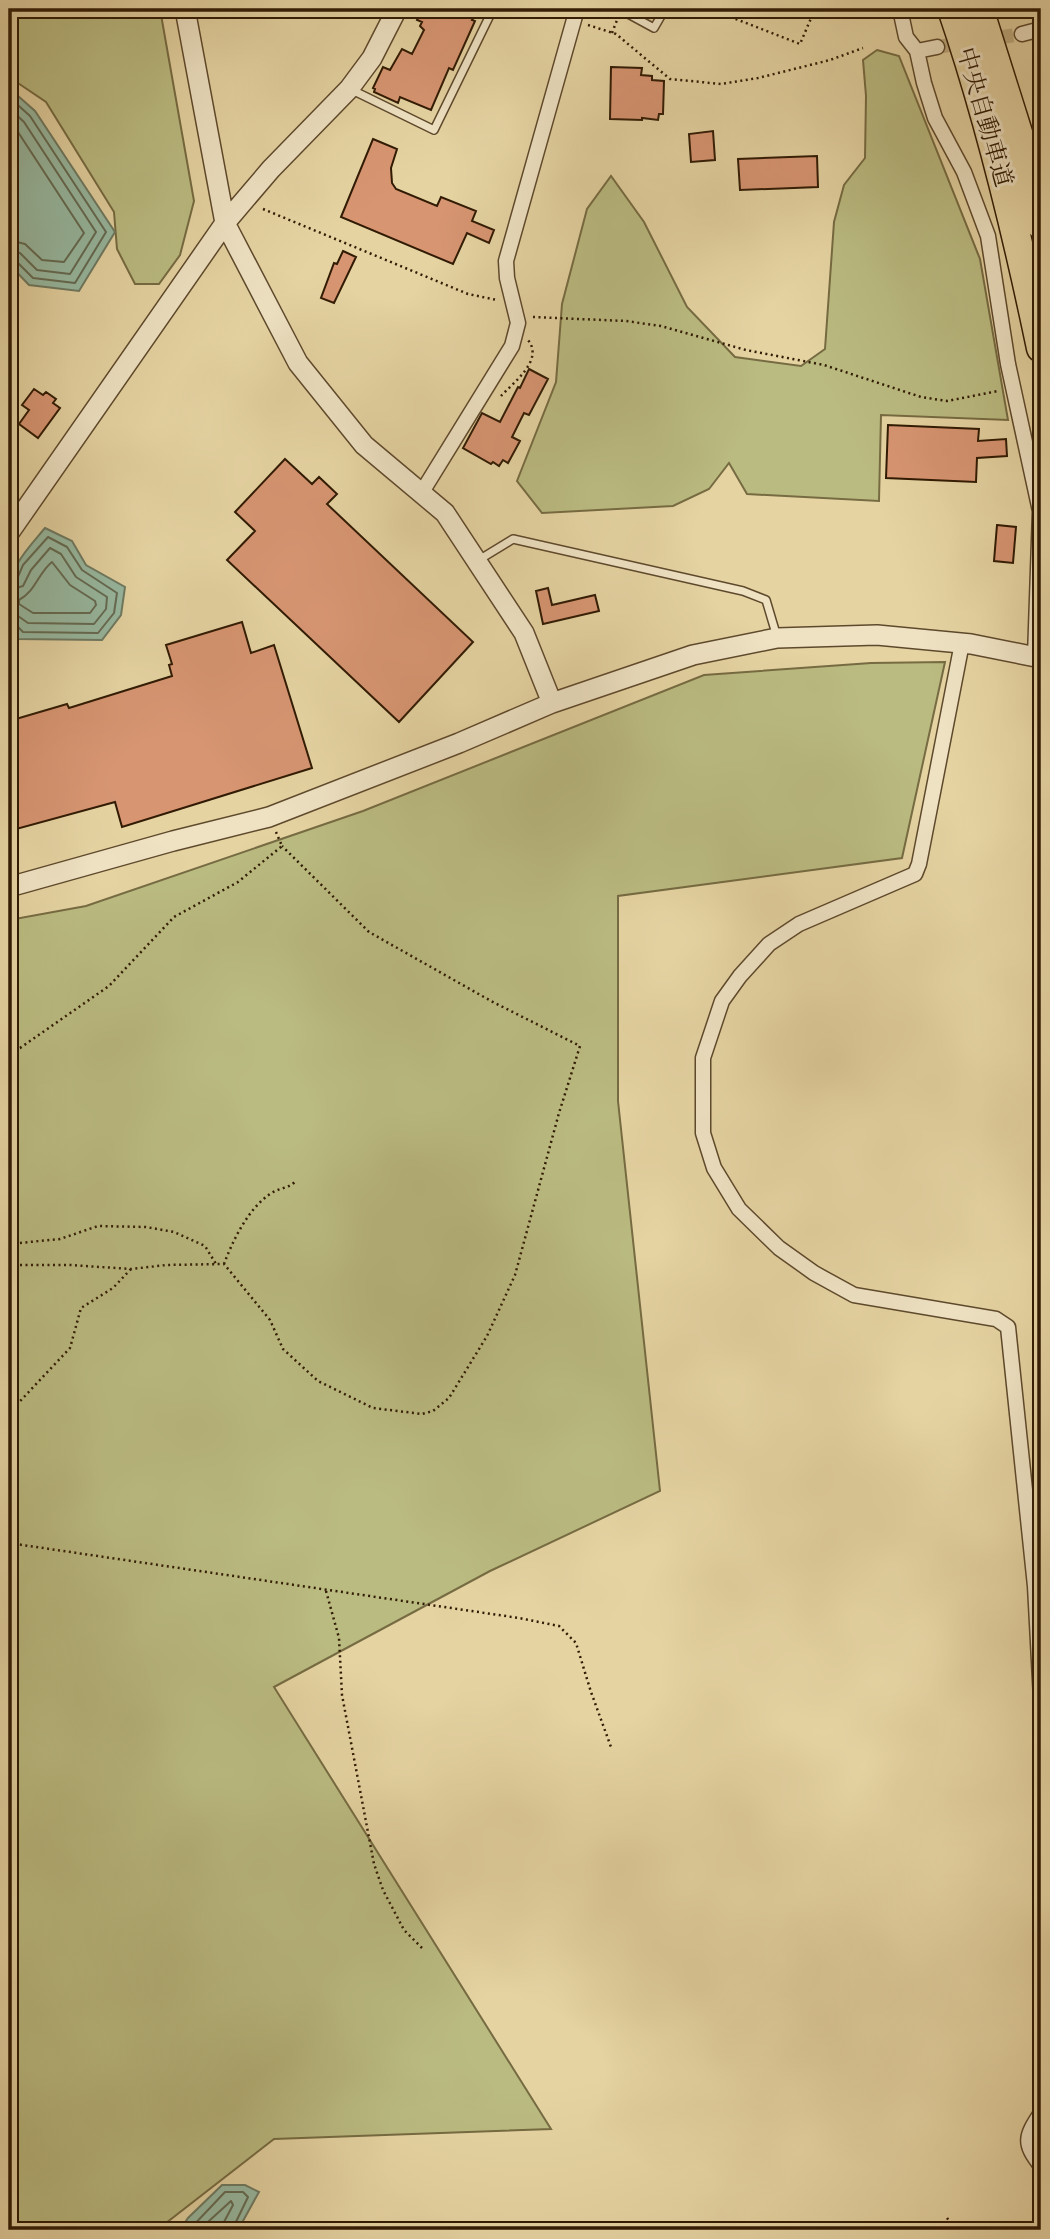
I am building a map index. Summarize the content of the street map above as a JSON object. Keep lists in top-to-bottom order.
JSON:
{
  "streets": {
    "highway": ["中央自動車道"]
  }
}
